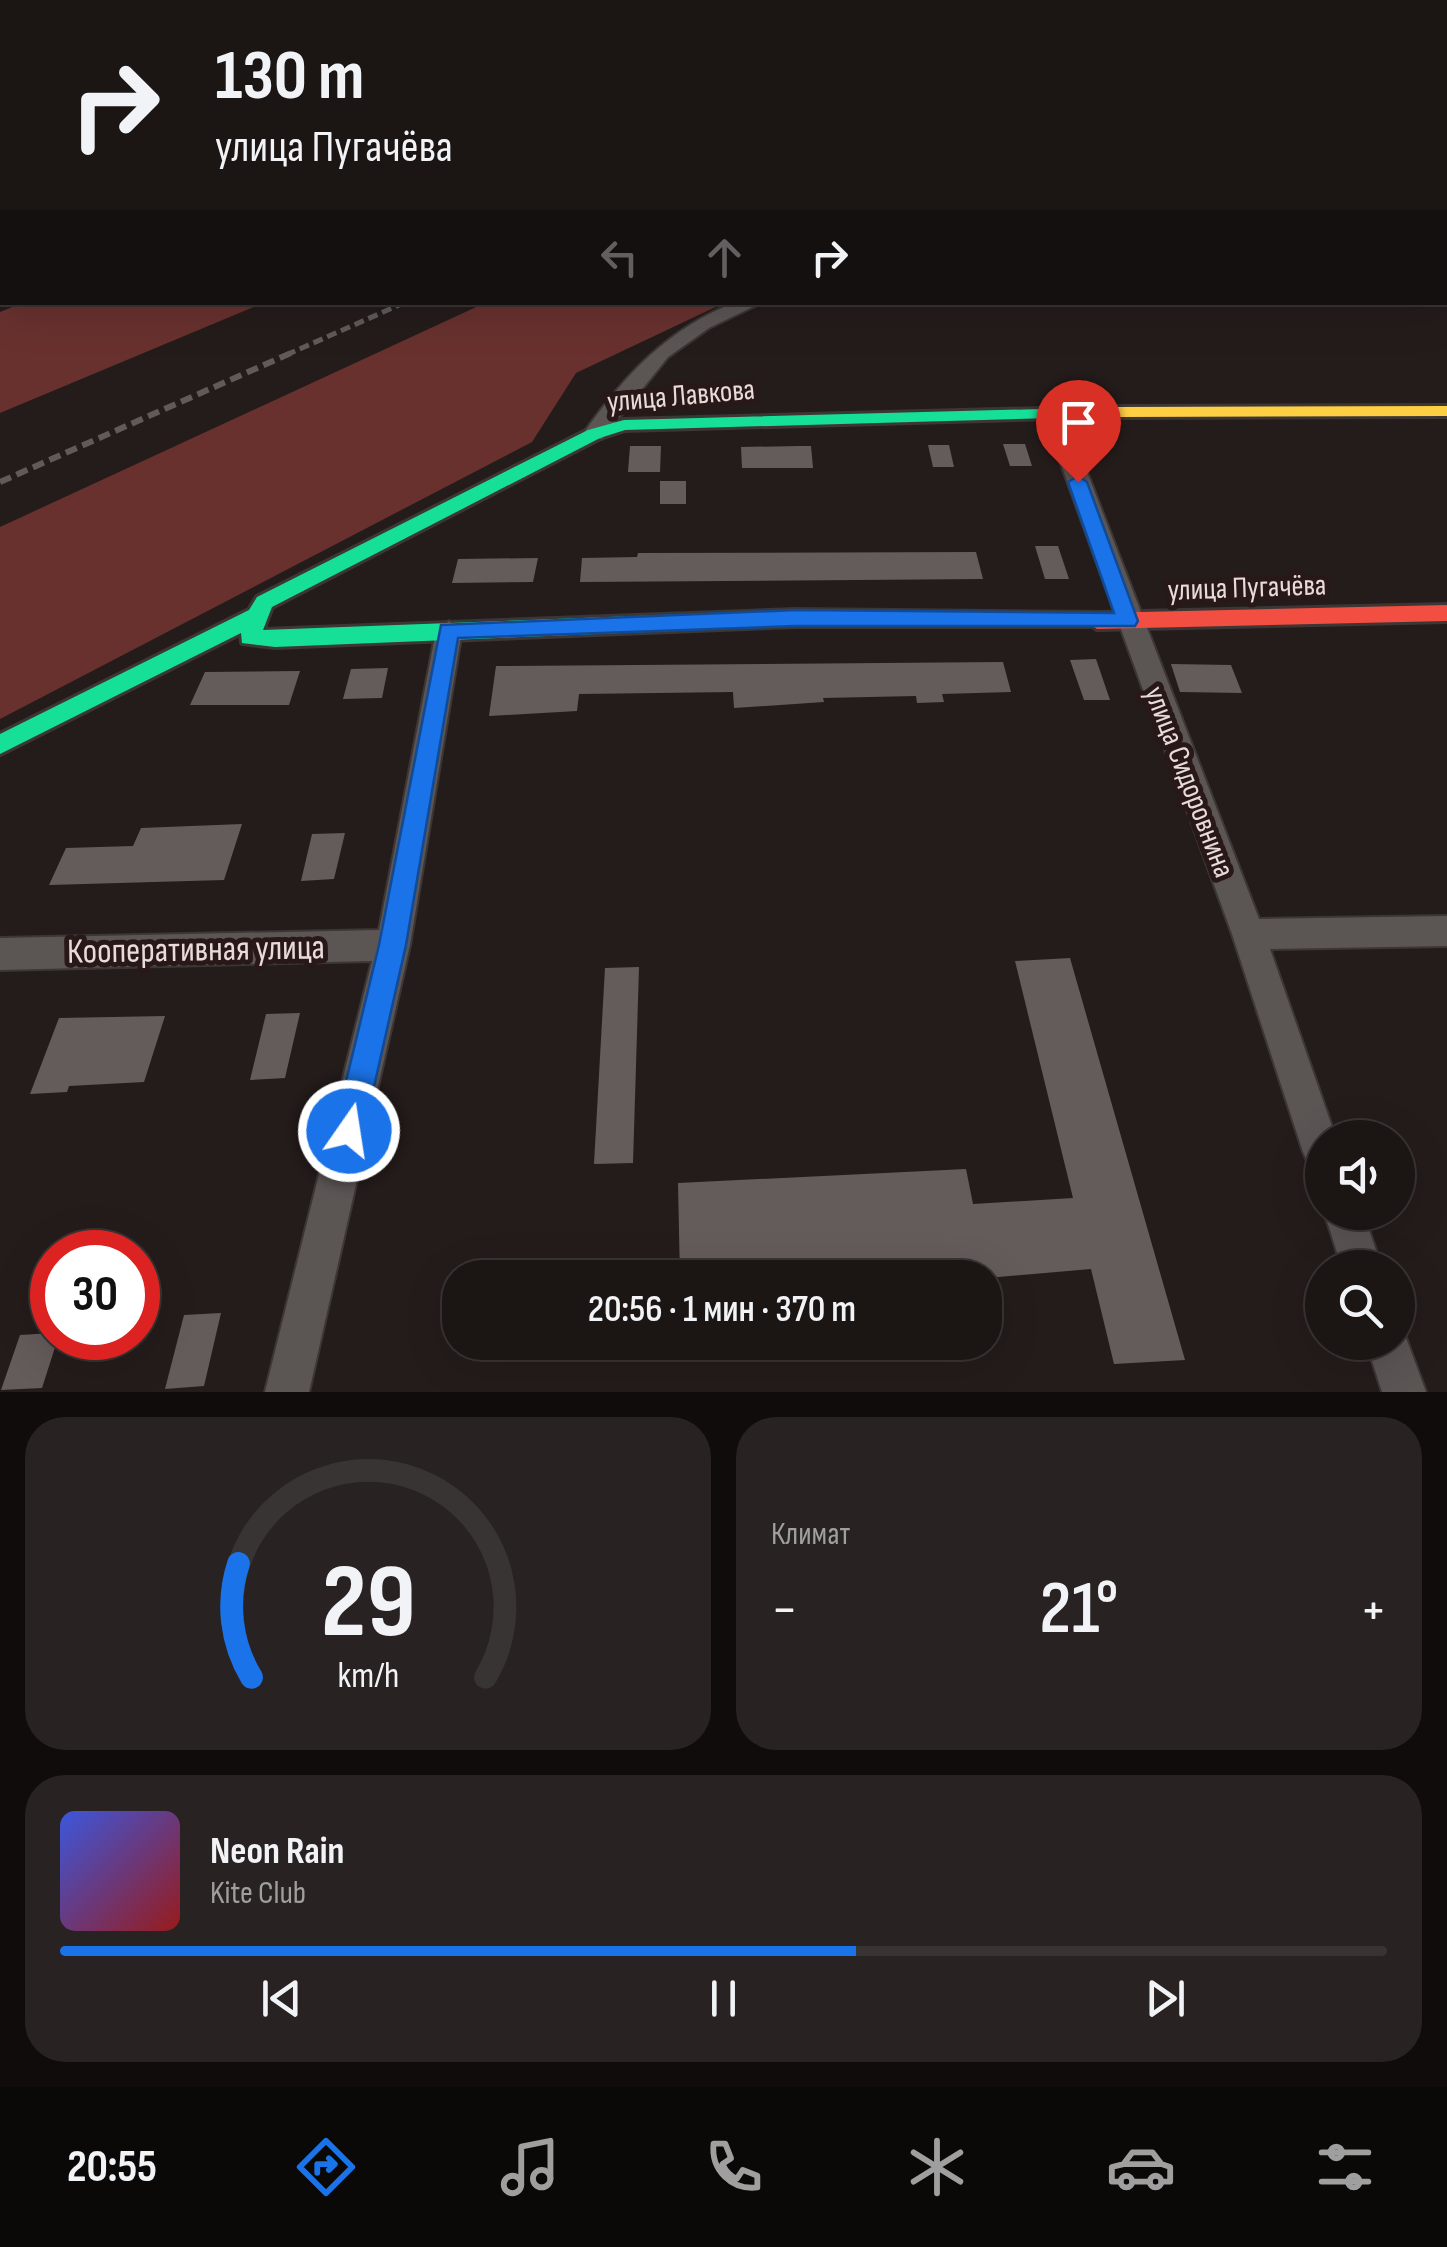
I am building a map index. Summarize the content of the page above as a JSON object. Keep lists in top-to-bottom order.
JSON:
{
  "streets": {
    "street": [
      "улица Лавкова",
      "улица Пугачёва",
      "улица Сидоровнина",
      "Кооперативная улица"
    ]
  },
  "crossings": [
    ["улица Лавкова", "улица Пугачёва"],
    ["улица Лавкова", "улица Сидоровнина"],
    ["улица Пугачёва", "улица Сидоровнина"]
  ],
  "page": {
    "turn": ["130 m", "улица Пугачёва"],
    "limit": "30",
    "trip": "20:56 · 1 мин · 370 m",
    "tile": "Климат",
    "heat": ["−", "21°", "+"],
    "song": ["Neon Rain", "Kite Club"],
    "tabs": "20:55",
    "gauge": ["29", "km/h"]
  }
}
